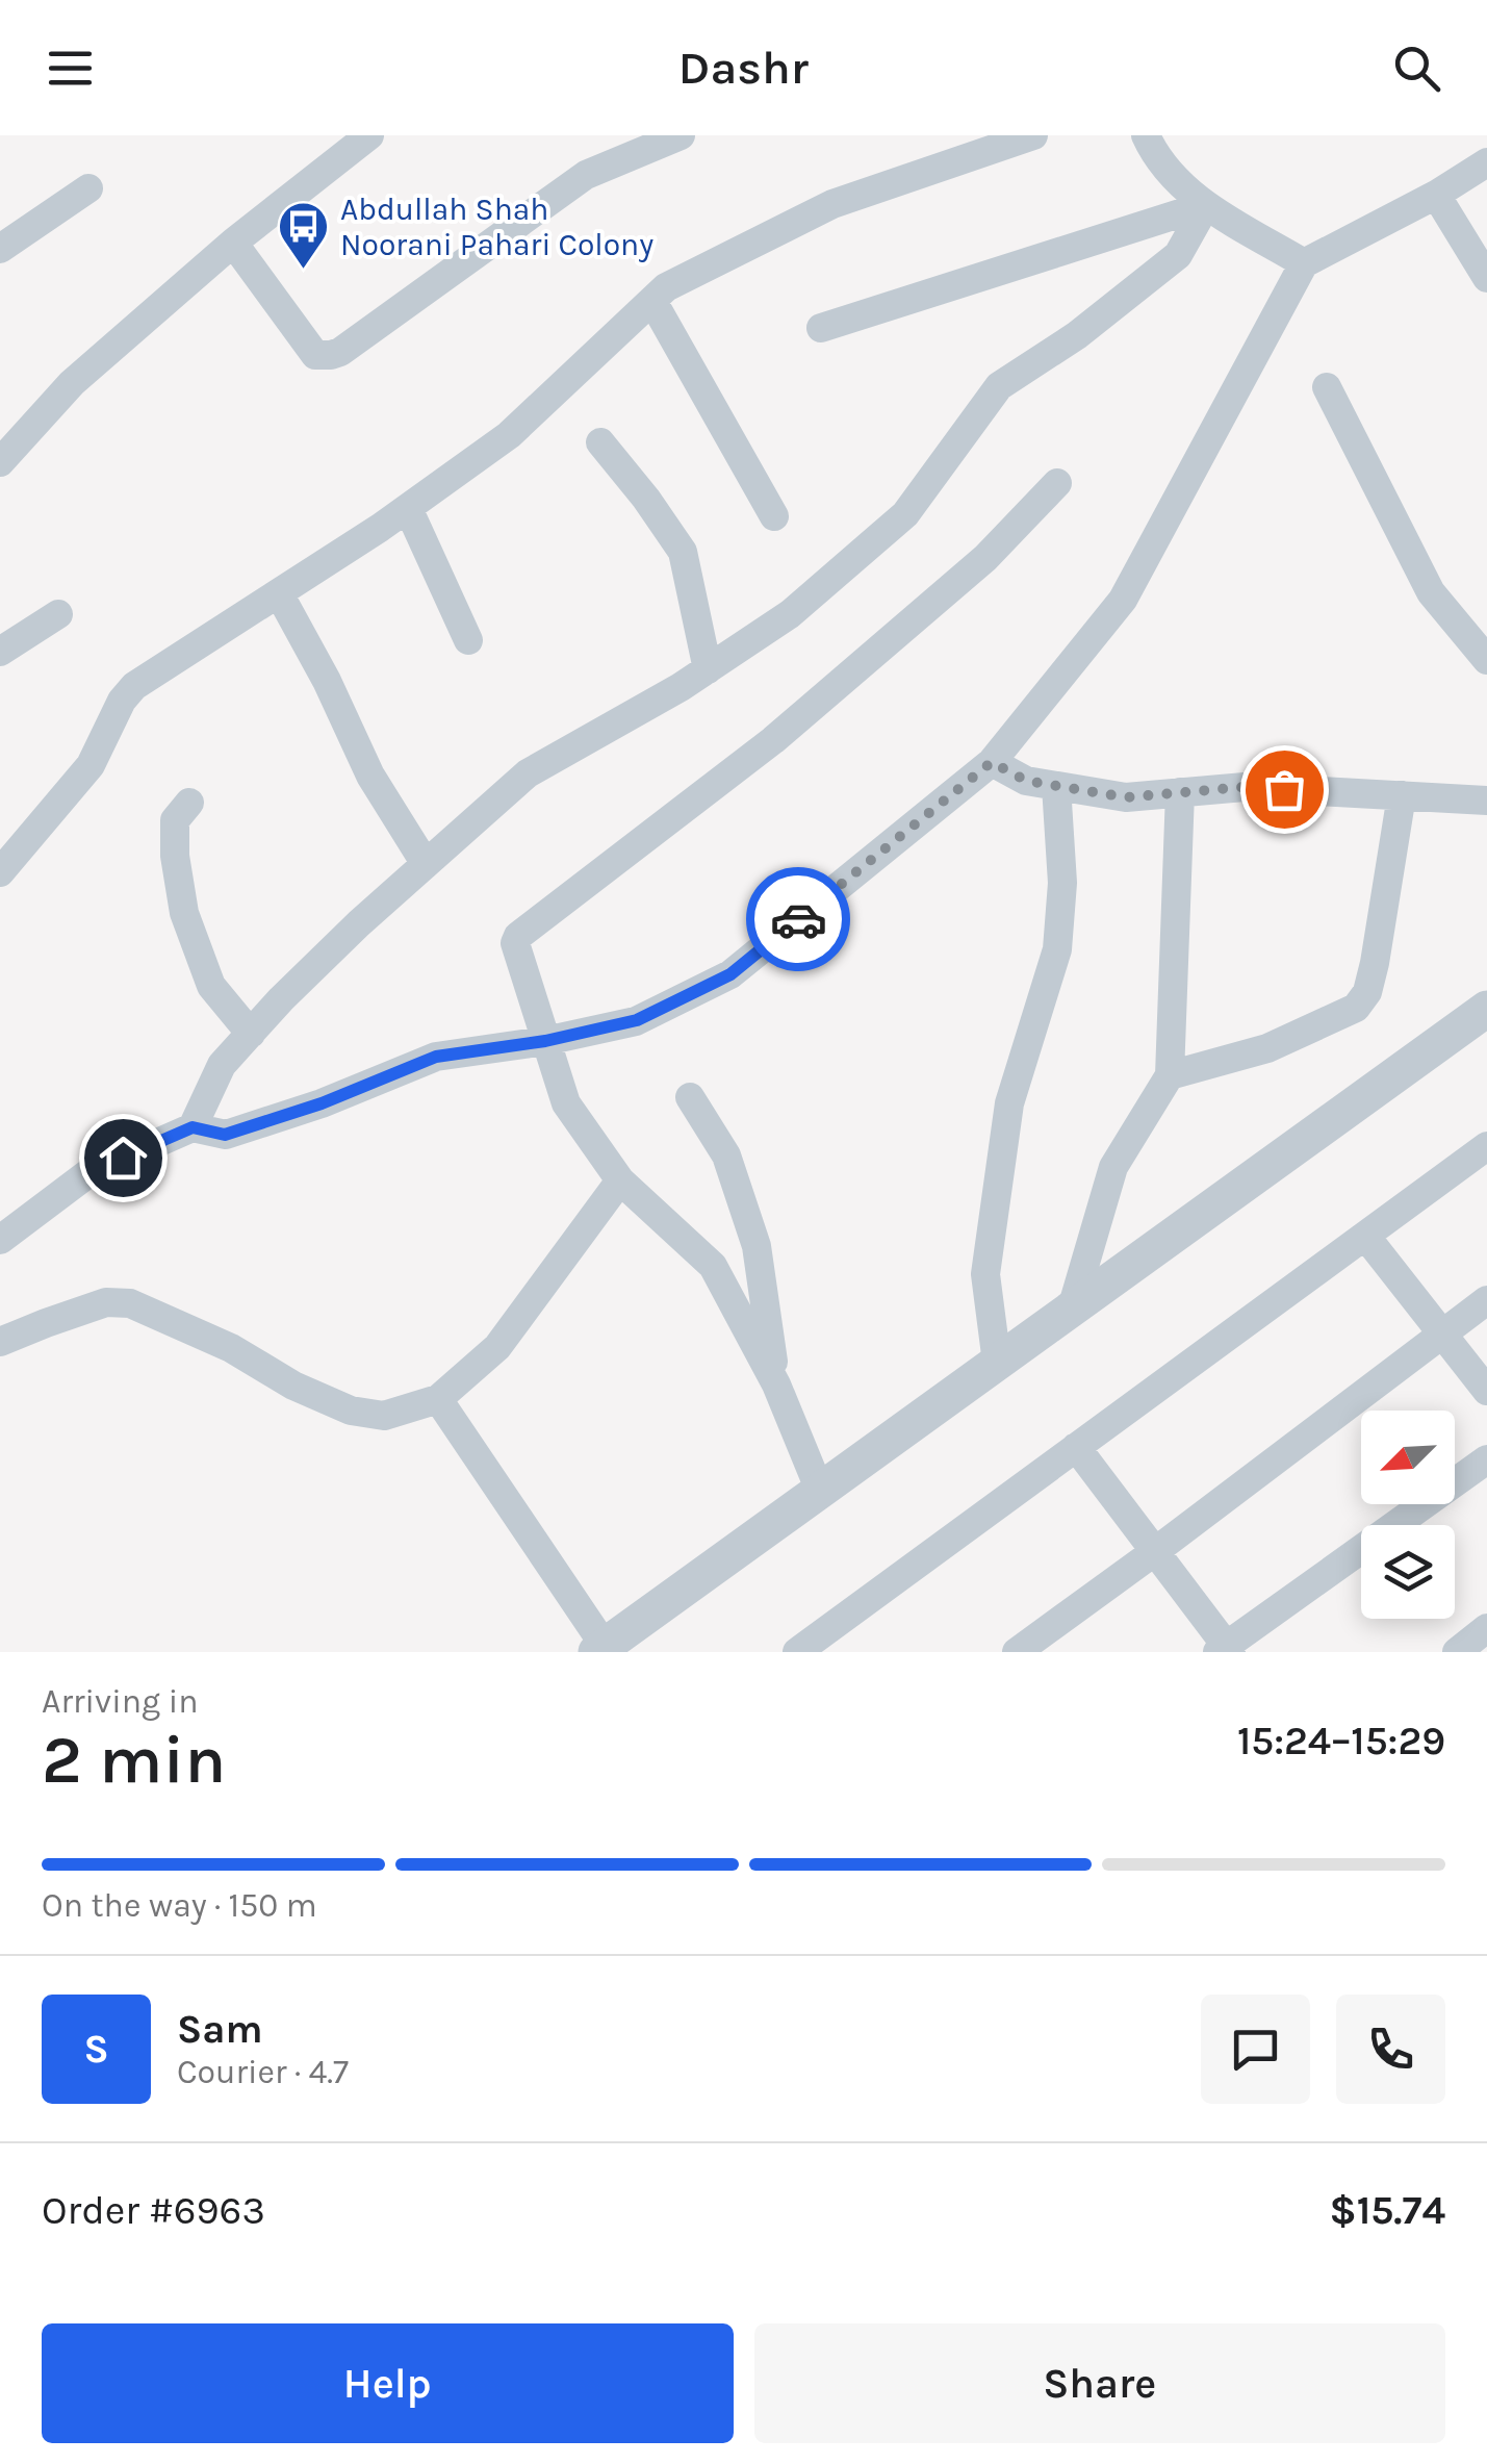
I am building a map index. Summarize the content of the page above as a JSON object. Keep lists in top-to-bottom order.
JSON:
{
  "places": {
    "bus stop": ["Abdullah Shah Noorani Pahari Colony"]
  },
  "north": "bottom left",
  "page": {
    "header": "Dashr",
    "heading": ["2 min", "Arriving in", "15:24–15:29"],
    "panel": [
      "Sam",
      "Courier · 4.7",
      "Order #6963",
      "$15.74"
    ],
    "bar": "On the way · 150 m",
    "round": "S",
    "buttons": ["Help", "Share"]
  }
}
